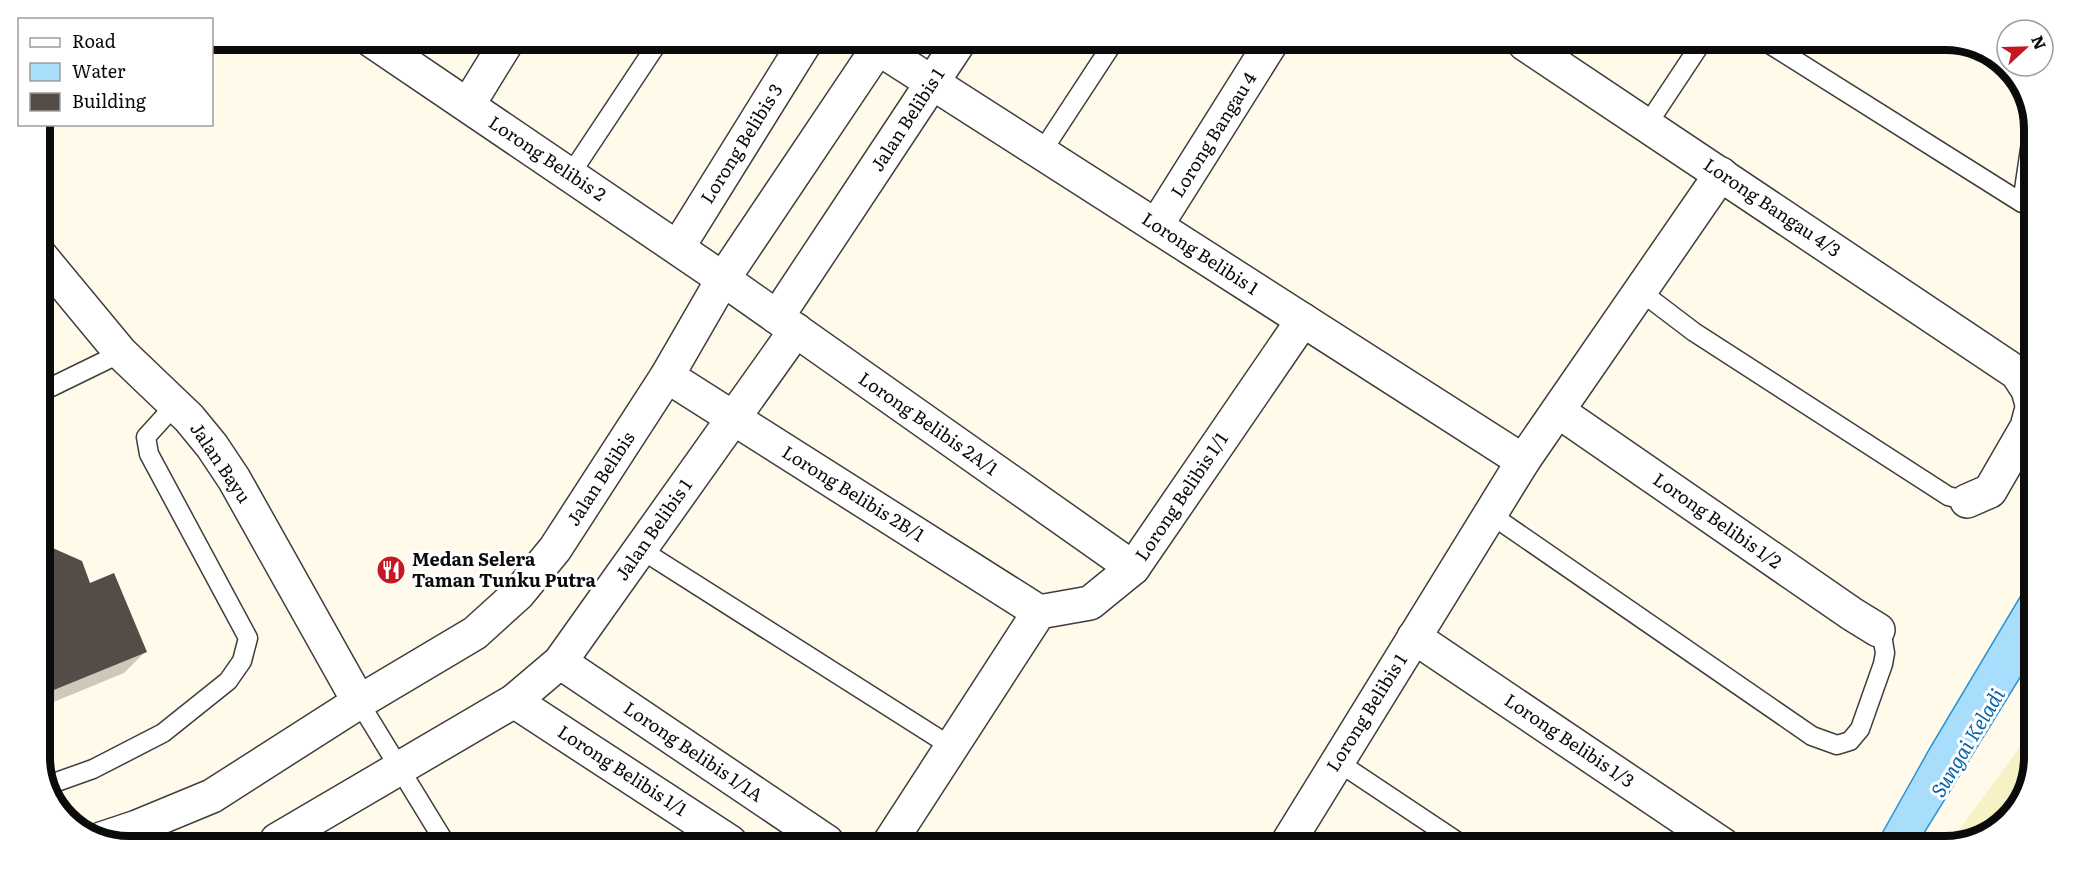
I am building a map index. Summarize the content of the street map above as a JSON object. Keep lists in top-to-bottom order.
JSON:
{
  "streets": {
    "street": [
      "Jalan Belibis 1",
      "Lorong Bangau 4",
      "Lorong Belibis 3",
      "Lorong Belibis 2",
      "Lorong Bangau 4/3",
      "Lorong Belibis 1",
      "Lorong Belibis 2A/1",
      "Jalan Bayu",
      "Jalan Belibis",
      "Lorong Belibis 2B/1",
      "Lorong Belibis 1/1",
      "Lorong Belibis 1/2",
      "Lorong Belibis 1/3",
      "Lorong Belibis 1/1A"
    ]
  },
  "crossings": [
    ["Jalan Belibis 1", "Lorong Belibis 1"],
    ["Jalan Belibis 1", "Lorong Belibis 2A/1"],
    ["Jalan Belibis 1", "Lorong Belibis 2B/1"],
    ["Jalan Belibis 1", "Lorong Belibis 1/1"],
    ["Jalan Belibis 1", "Lorong Belibis 1/1A"],
    ["Lorong Bangau 4", "Lorong Belibis 1"],
    ["Lorong Belibis 3", "Lorong Belibis 2"],
    ["Lorong Belibis 2", "Lorong Belibis 2A/1"],
    ["Lorong Belibis 2", "Jalan Belibis"],
    ["Lorong Bangau 4/3", "Lorong Belibis 1"],
    ["Lorong Belibis 1", "Lorong Belibis 1/1"],
    ["Lorong Belibis 1", "Lorong Belibis 1/2"],
    ["Lorong Belibis 1", "Lorong Belibis 1/3"],
    ["Lorong Belibis 2A/1", "Jalan Belibis"],
    ["Lorong Belibis 2A/1", "Lorong Belibis 1/1"],
    ["Jalan Bayu", "Jalan Belibis"],
    ["Jalan Belibis", "Lorong Belibis 2B/1"],
    ["Lorong Belibis 2B/1", "Lorong Belibis 1/1"]
  ],
  "water": ["Sungai Keladi"],
  "places": {
    "restaurant": ["Medan Selera Taman Tunku Putra"]
  },
  "legend": ["Road", "Water", "Building"],
  "north": "right"
}
